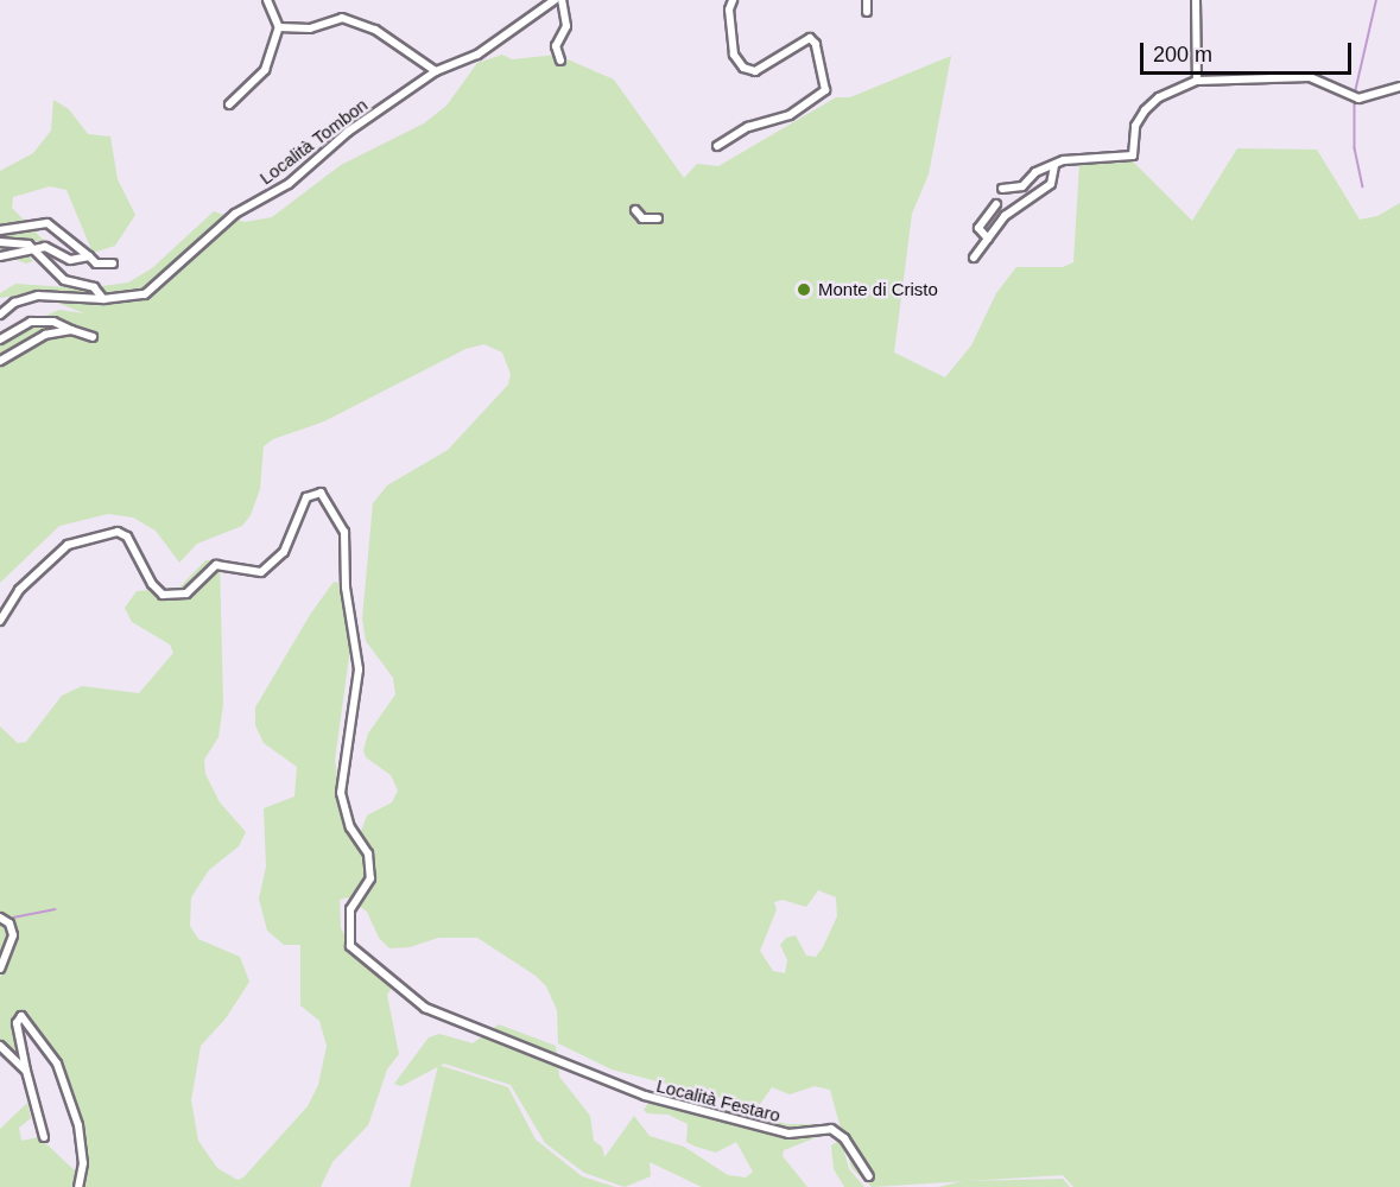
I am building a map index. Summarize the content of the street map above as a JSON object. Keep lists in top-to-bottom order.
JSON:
{
  "streets": {
    "street": ["Località Tombon", "Località Festaro"]
  },
  "places": ["Monte di Cristo"],
  "scale_bar": "200 m"
}
